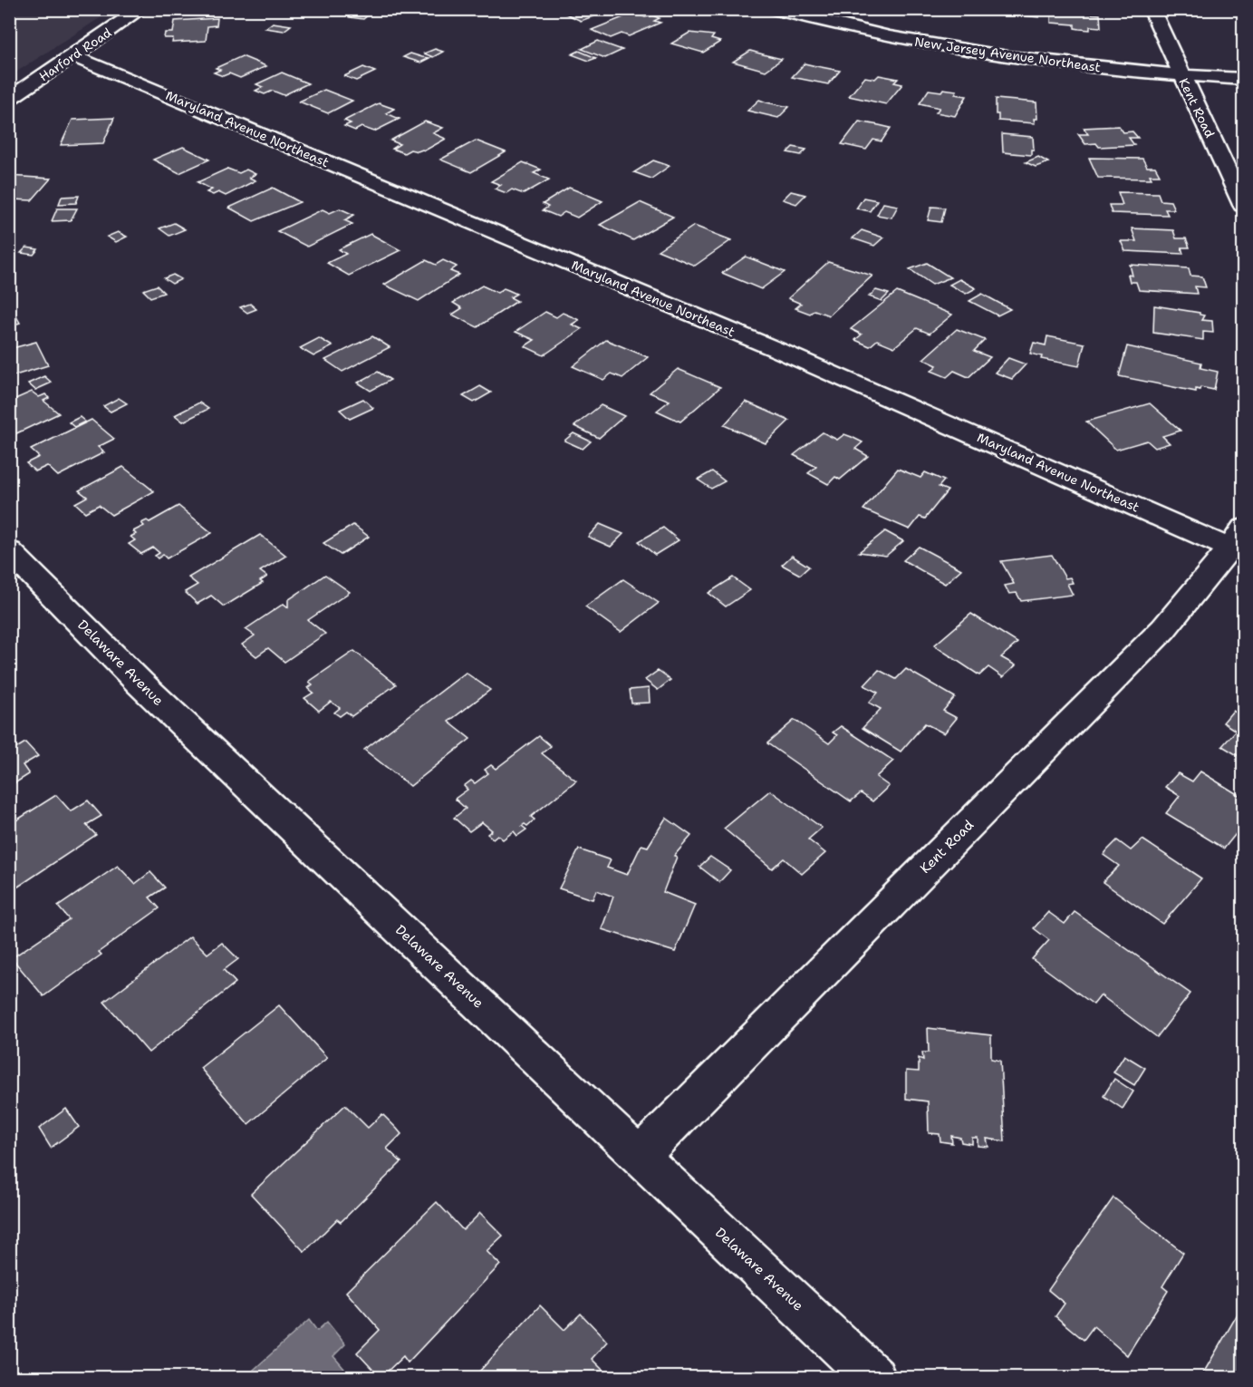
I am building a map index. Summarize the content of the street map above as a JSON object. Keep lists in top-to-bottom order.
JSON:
{
  "streets": {
    "street": [
      "Harford Road",
      "New Jersey Avenue Northeast",
      "Kent Road",
      "Maryland Avenue Northeast",
      "Delaware Avenue"
    ]
  },
  "crossings": [
    ["Harford Road", "Maryland Avenue Northeast"],
    ["New Jersey Avenue Northeast", "Kent Road"],
    ["Kent Road", "Maryland Avenue Northeast"],
    ["Kent Road", "Delaware Avenue"]
  ]
}
